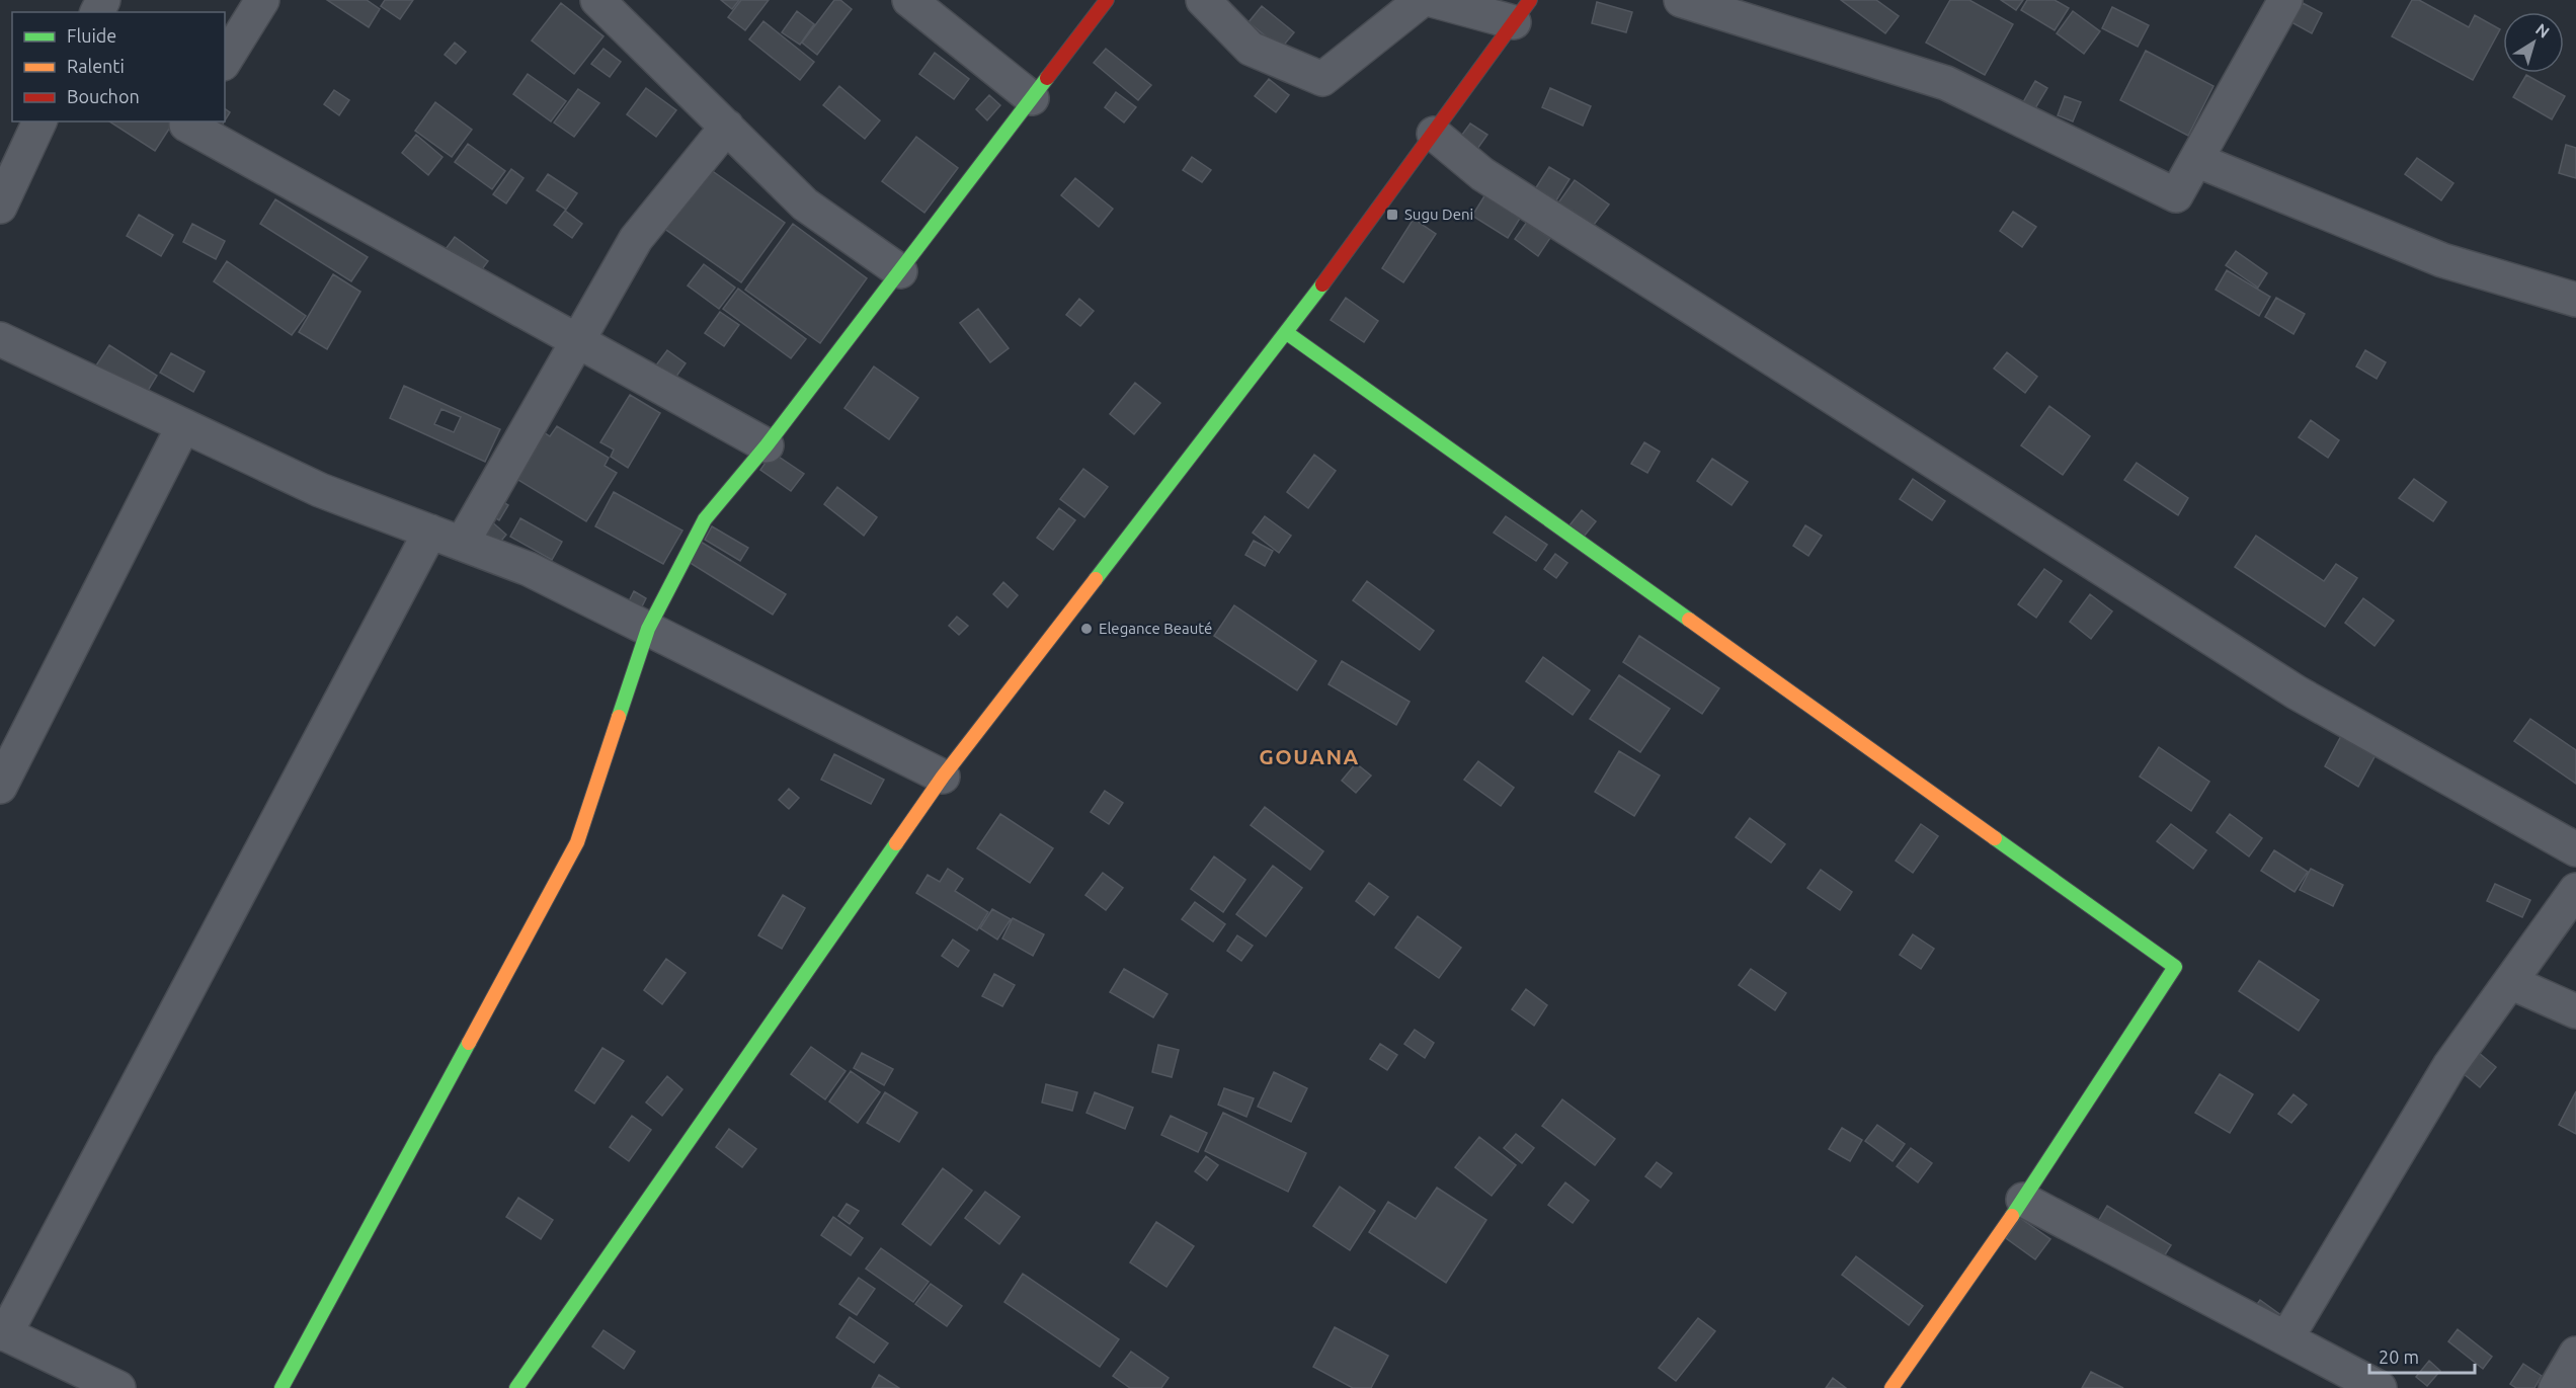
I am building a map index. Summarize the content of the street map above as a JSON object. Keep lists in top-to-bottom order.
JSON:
{
  "districts": ["GOUANA"],
  "places": {
    "transit": ["Sugu Deni"],
    "other": ["Elegance Beauté"]
  },
  "legend": ["Fluide", "Ralenti", "Bouchon"],
  "scale_bar": "20 m",
  "north": "top right"
}
